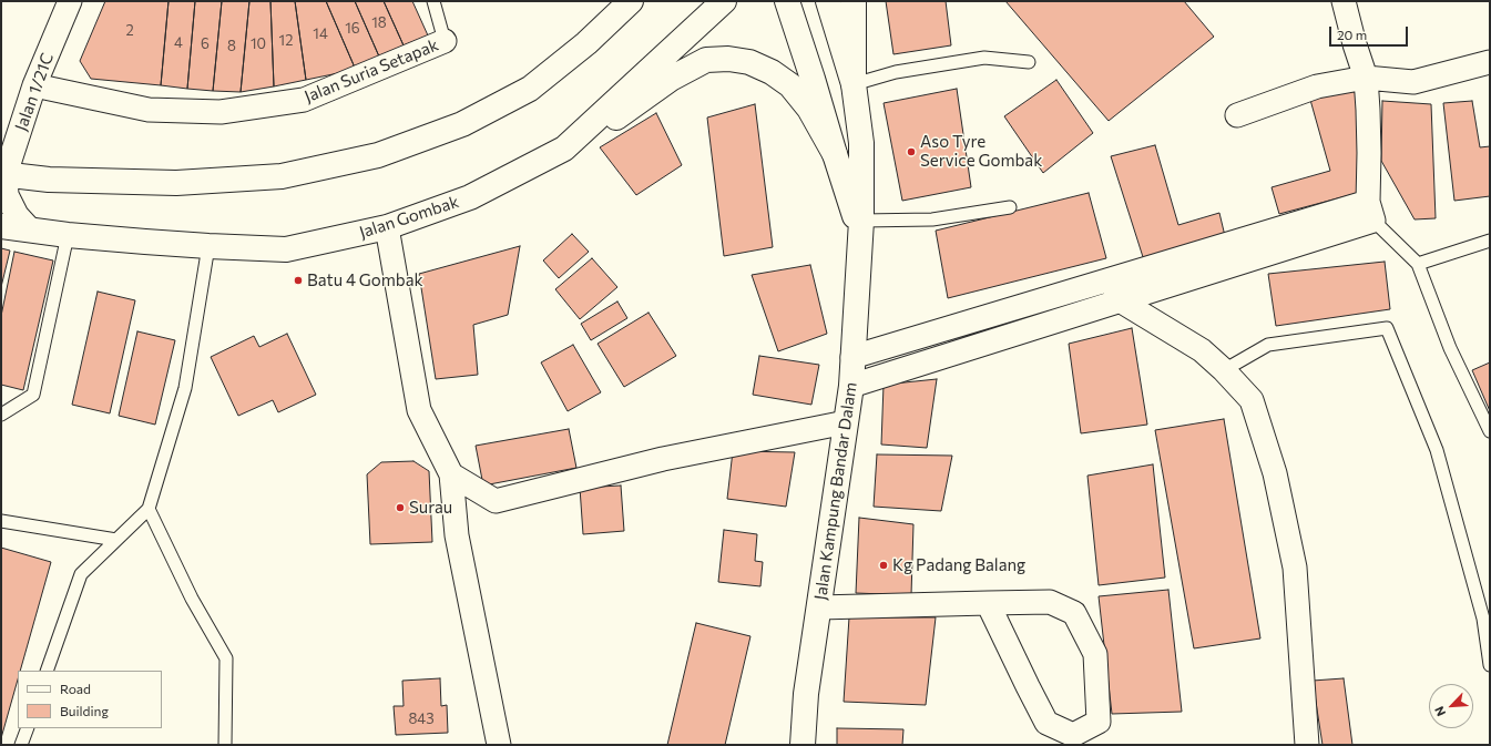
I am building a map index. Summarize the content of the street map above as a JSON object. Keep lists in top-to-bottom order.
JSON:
{
  "streets": {
    "main road": ["Jalan Gombak", "Jalan Kampung Bandar Dalam"],
    "street": ["Jalan Suria Setapak", "Jalan 1/21C"]
  },
  "crossings": [
    ["Jalan Suria Setapak", "Jalan 1/21C"],
    ["Jalan 1/21C", "Jalan Gombak"]
  ],
  "places": [
    "Aso Tyre Service Gombak",
    "Batu 4 Gombak",
    "Surau",
    "Kg Padang Balang"
  ],
  "house_numbers": [
    "18",
    "16",
    "2",
    "14",
    "12",
    "4",
    "6",
    "10",
    "8",
    "843"
  ],
  "legend": ["Road", "Building"],
  "scale_bar": "20 m",
  "north": "bottom left"
}
